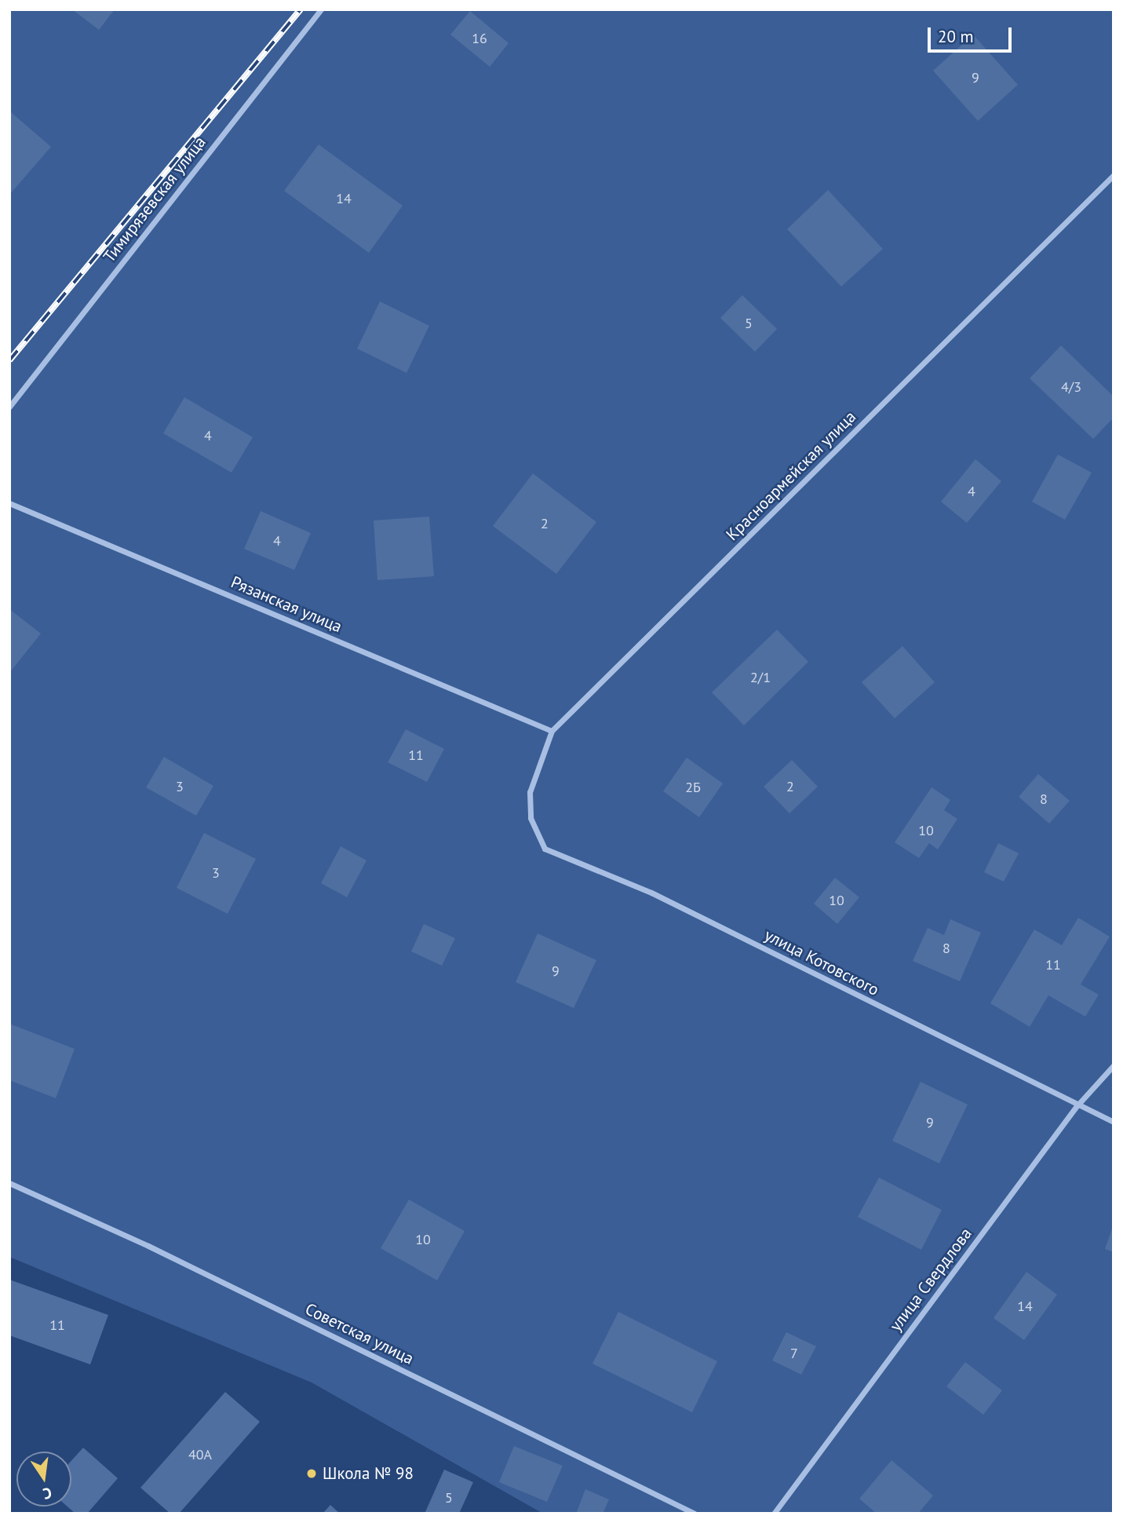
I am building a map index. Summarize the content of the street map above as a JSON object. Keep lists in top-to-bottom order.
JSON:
{
  "streets": {
    "street": [
      "Тимирязевская улица",
      "Красноармейская улица",
      "Рязанская улица",
      "улица Котовского",
      "улица Свердлова",
      "Советская улица"
    ]
  },
  "crossings": [
    ["Красноармейская улица", "Рязанская улица"],
    ["Красноармейская улица", "улица Котовского"],
    ["улица Котовского", "улица Свердлова"]
  ],
  "places": ["Школа № 98"],
  "house_numbers": [
    "16",
    "9",
    "14",
    "5",
    "4/3",
    "4",
    "4",
    "2",
    "4",
    "2/1",
    "11",
    "3",
    "2",
    "2Б",
    "8",
    "10",
    "3",
    "10",
    "8",
    "11",
    "9",
    "9",
    "10",
    "14",
    "11",
    "7",
    "40А",
    "5"
  ],
  "scale_bar": "20 m",
  "north": "bottom"
}
